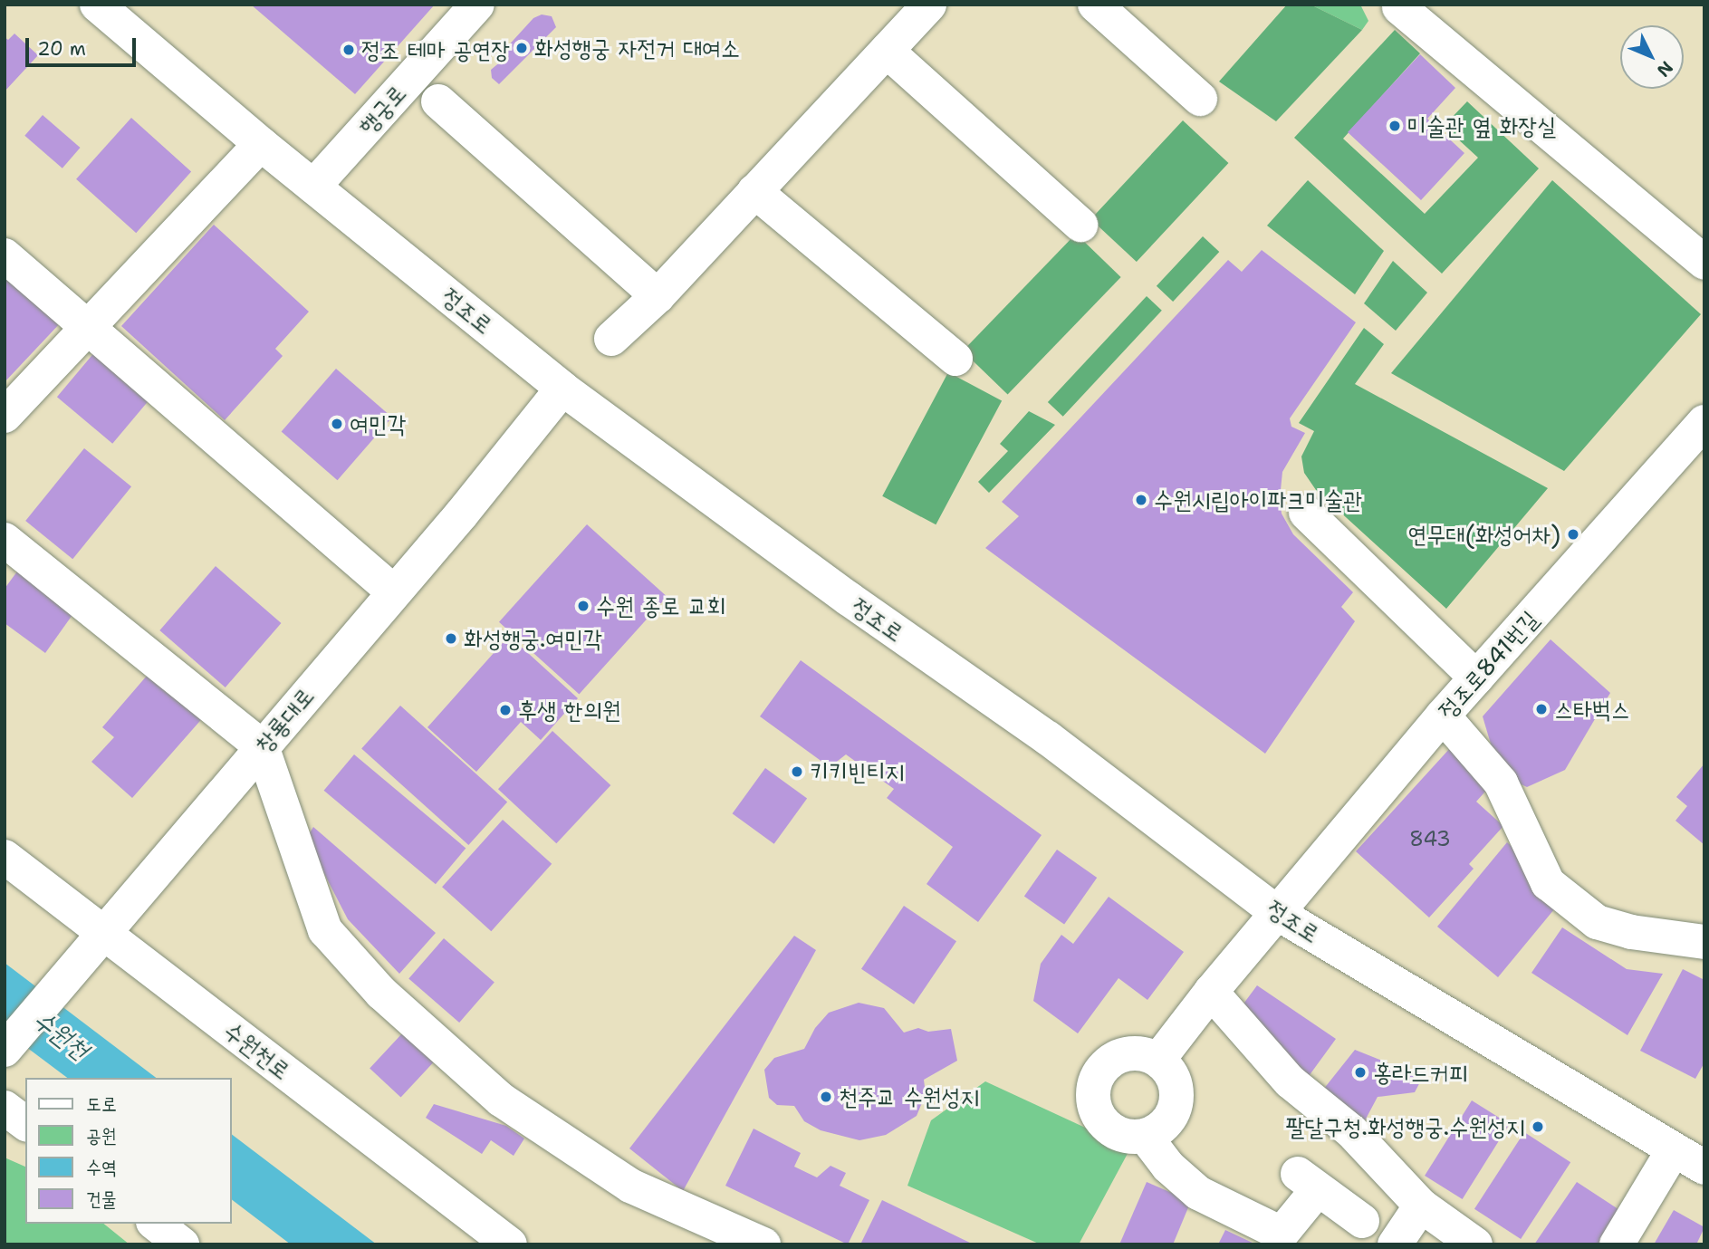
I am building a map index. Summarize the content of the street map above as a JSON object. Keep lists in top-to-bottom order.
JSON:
{
  "streets": {
    "street": [
      "행궁로",
      "정조로",
      "정조로841번길",
      "창룡대로",
      "수원천로"
    ]
  },
  "crossings": [
    ["행궁로", "정조로"],
    ["정조로", "정조로841번길"],
    ["정조로", "창룡대로"],
    ["창룡대로", "수원천로"]
  ],
  "water": ["수원천"],
  "places": [
    "화성행궁 자전거 대여소",
    "정조 테마 공연장",
    "미술관 옆 화장실",
    "여민각",
    "수원시립아이파크미술관",
    "연무대(화성어차)",
    "수원 종로 교회",
    "화성행궁.여민각",
    "스타벅스",
    "후생 한의원",
    "키키빈티지",
    "홍라드커피",
    "천주교 수원성지",
    "팔달구청.화성행궁.수원성지"
  ],
  "house_numbers": ["843"],
  "legend": [
    "도로",
    "공원",
    "수역",
    "건물"
  ],
  "scale_bar": "20 m",
  "north": "bottom right"
}
